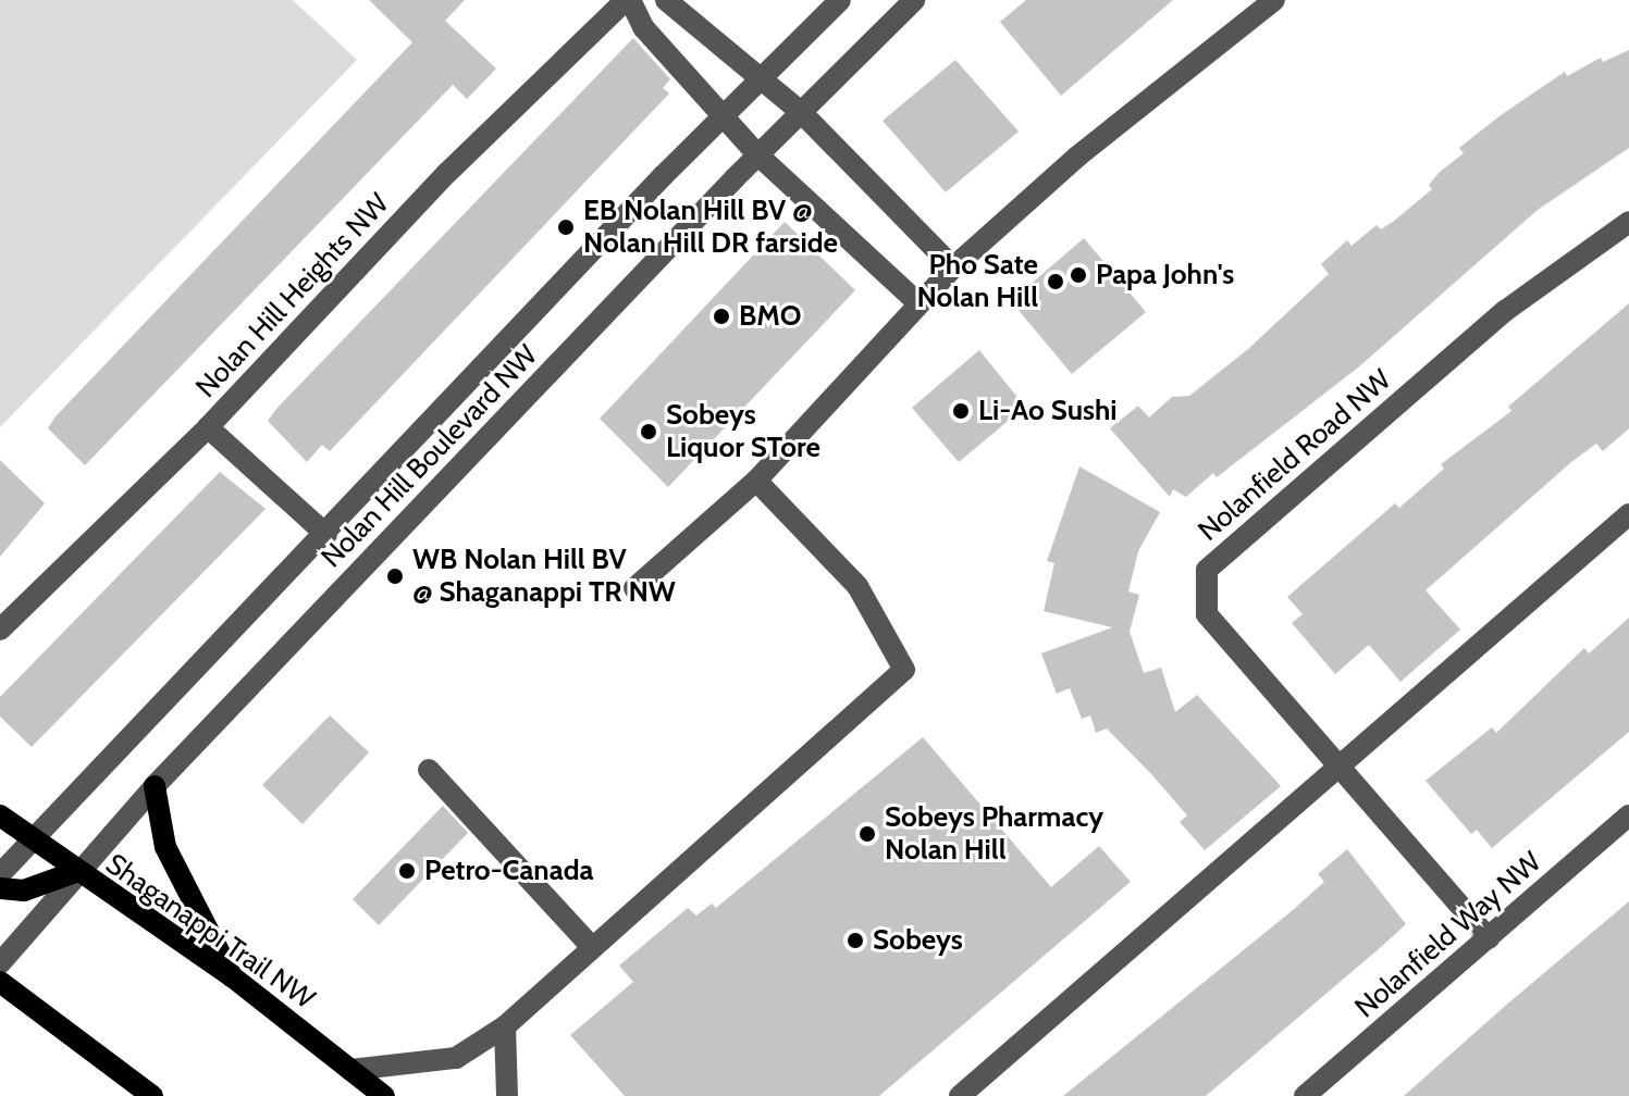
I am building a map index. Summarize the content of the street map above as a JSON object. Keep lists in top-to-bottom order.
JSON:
{
  "streets": {
    "main road": ["Shaganappi Trail NW"],
    "street": [
      "Nolan Hill Heights NW",
      "Nolanfield Road NW",
      "Nolan Hill Boulevard NW",
      "Nolanfield Way NW"
    ]
  },
  "crossings": [
    ["Nolan Hill Heights NW", "Nolan Hill Boulevard NW"],
    ["Nolanfield Road NW", "Nolanfield Way NW"],
    ["Nolan Hill Boulevard NW", "Shaganappi Trail NW"]
  ],
  "places": [
    "EB Nolan Hill BV @ Nolan Hill DR farside",
    "Papa John's",
    "Pho Sate Nolan Hill",
    "BMO",
    "Li-Ao Sushi",
    "Sobeys Liquor STore",
    "WB Nolan Hill BV @ Shaganappi TR NW",
    "Sobeys Pharmacy Nolan Hill",
    "Petro-Canada",
    "Sobeys"
  ]
}
